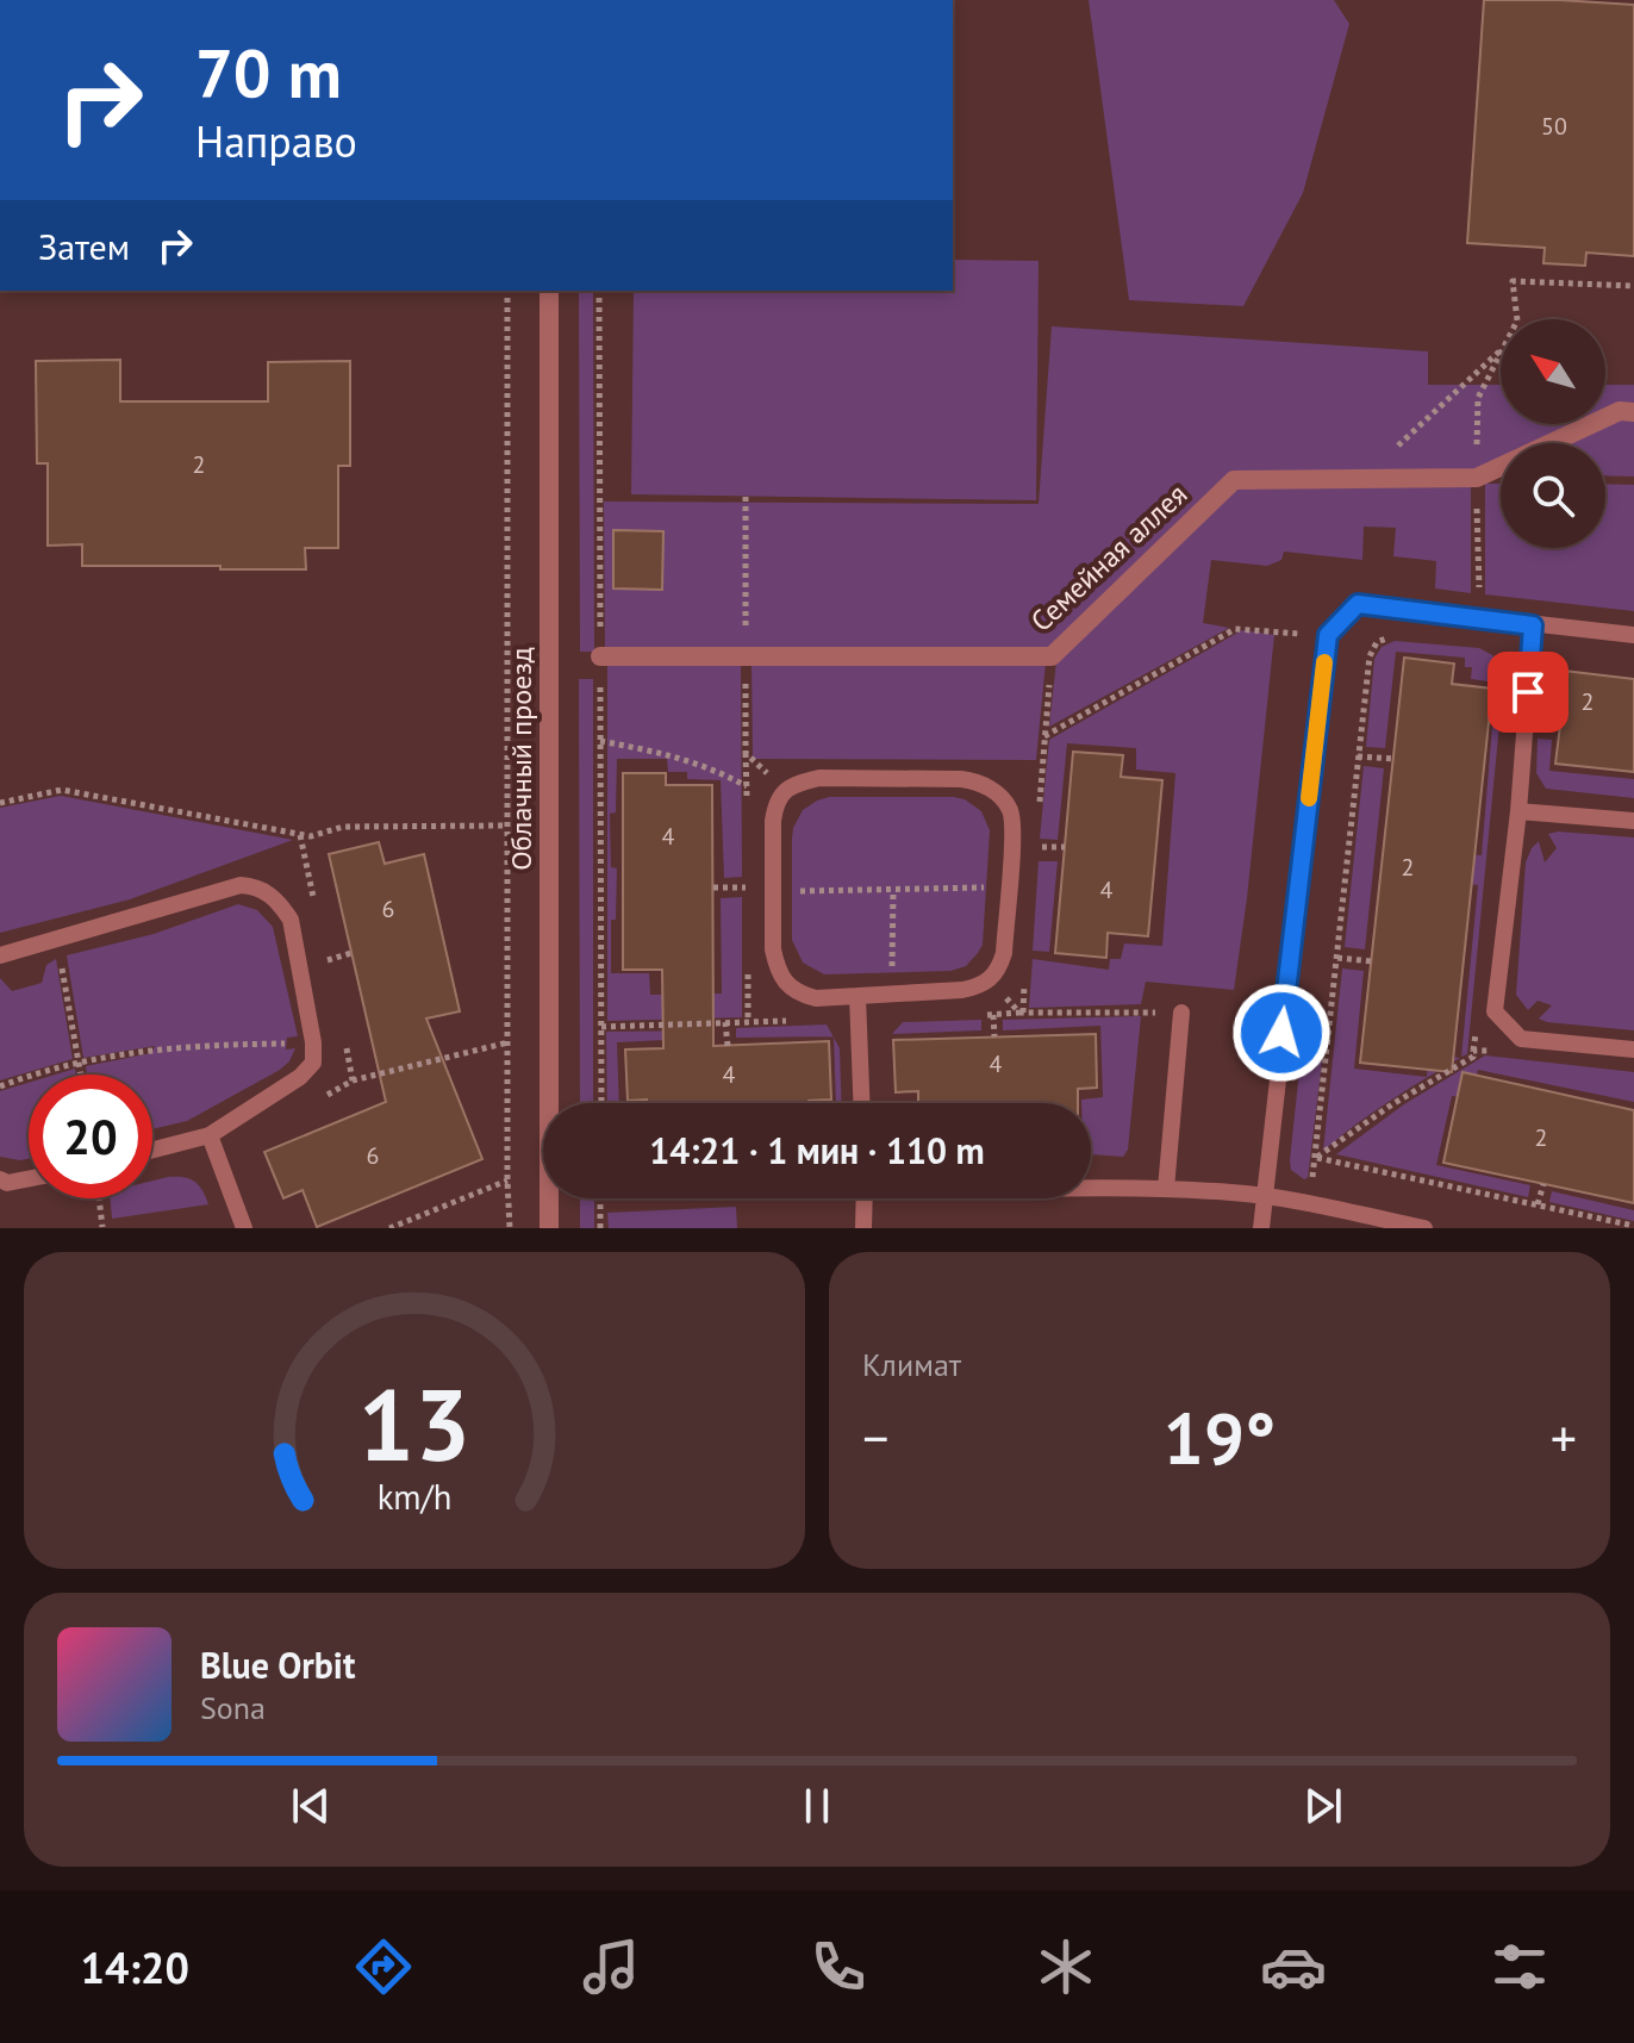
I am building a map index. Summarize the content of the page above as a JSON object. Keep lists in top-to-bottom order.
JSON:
{
  "streets": {
    "street": ["Семейная аллея", "Облачный проезд"]
  },
  "house_numbers": [
    "50",
    "2",
    "2",
    "4",
    "2",
    "4",
    "6",
    "4",
    "4",
    "2",
    "6"
  ],
  "north": "top left",
  "page": {
    "turn": ["70 m", "Направо"],
    "then": "Затем",
    "limit": "20",
    "trip": "14:21 · 1 мин · 110 m",
    "tile": "Климат",
    "heat": ["−", "19°", "+"],
    "song": ["Blue Orbit", "Sona"],
    "tabs": "14:20",
    "gauge": ["13", "km/h"]
  }
}
